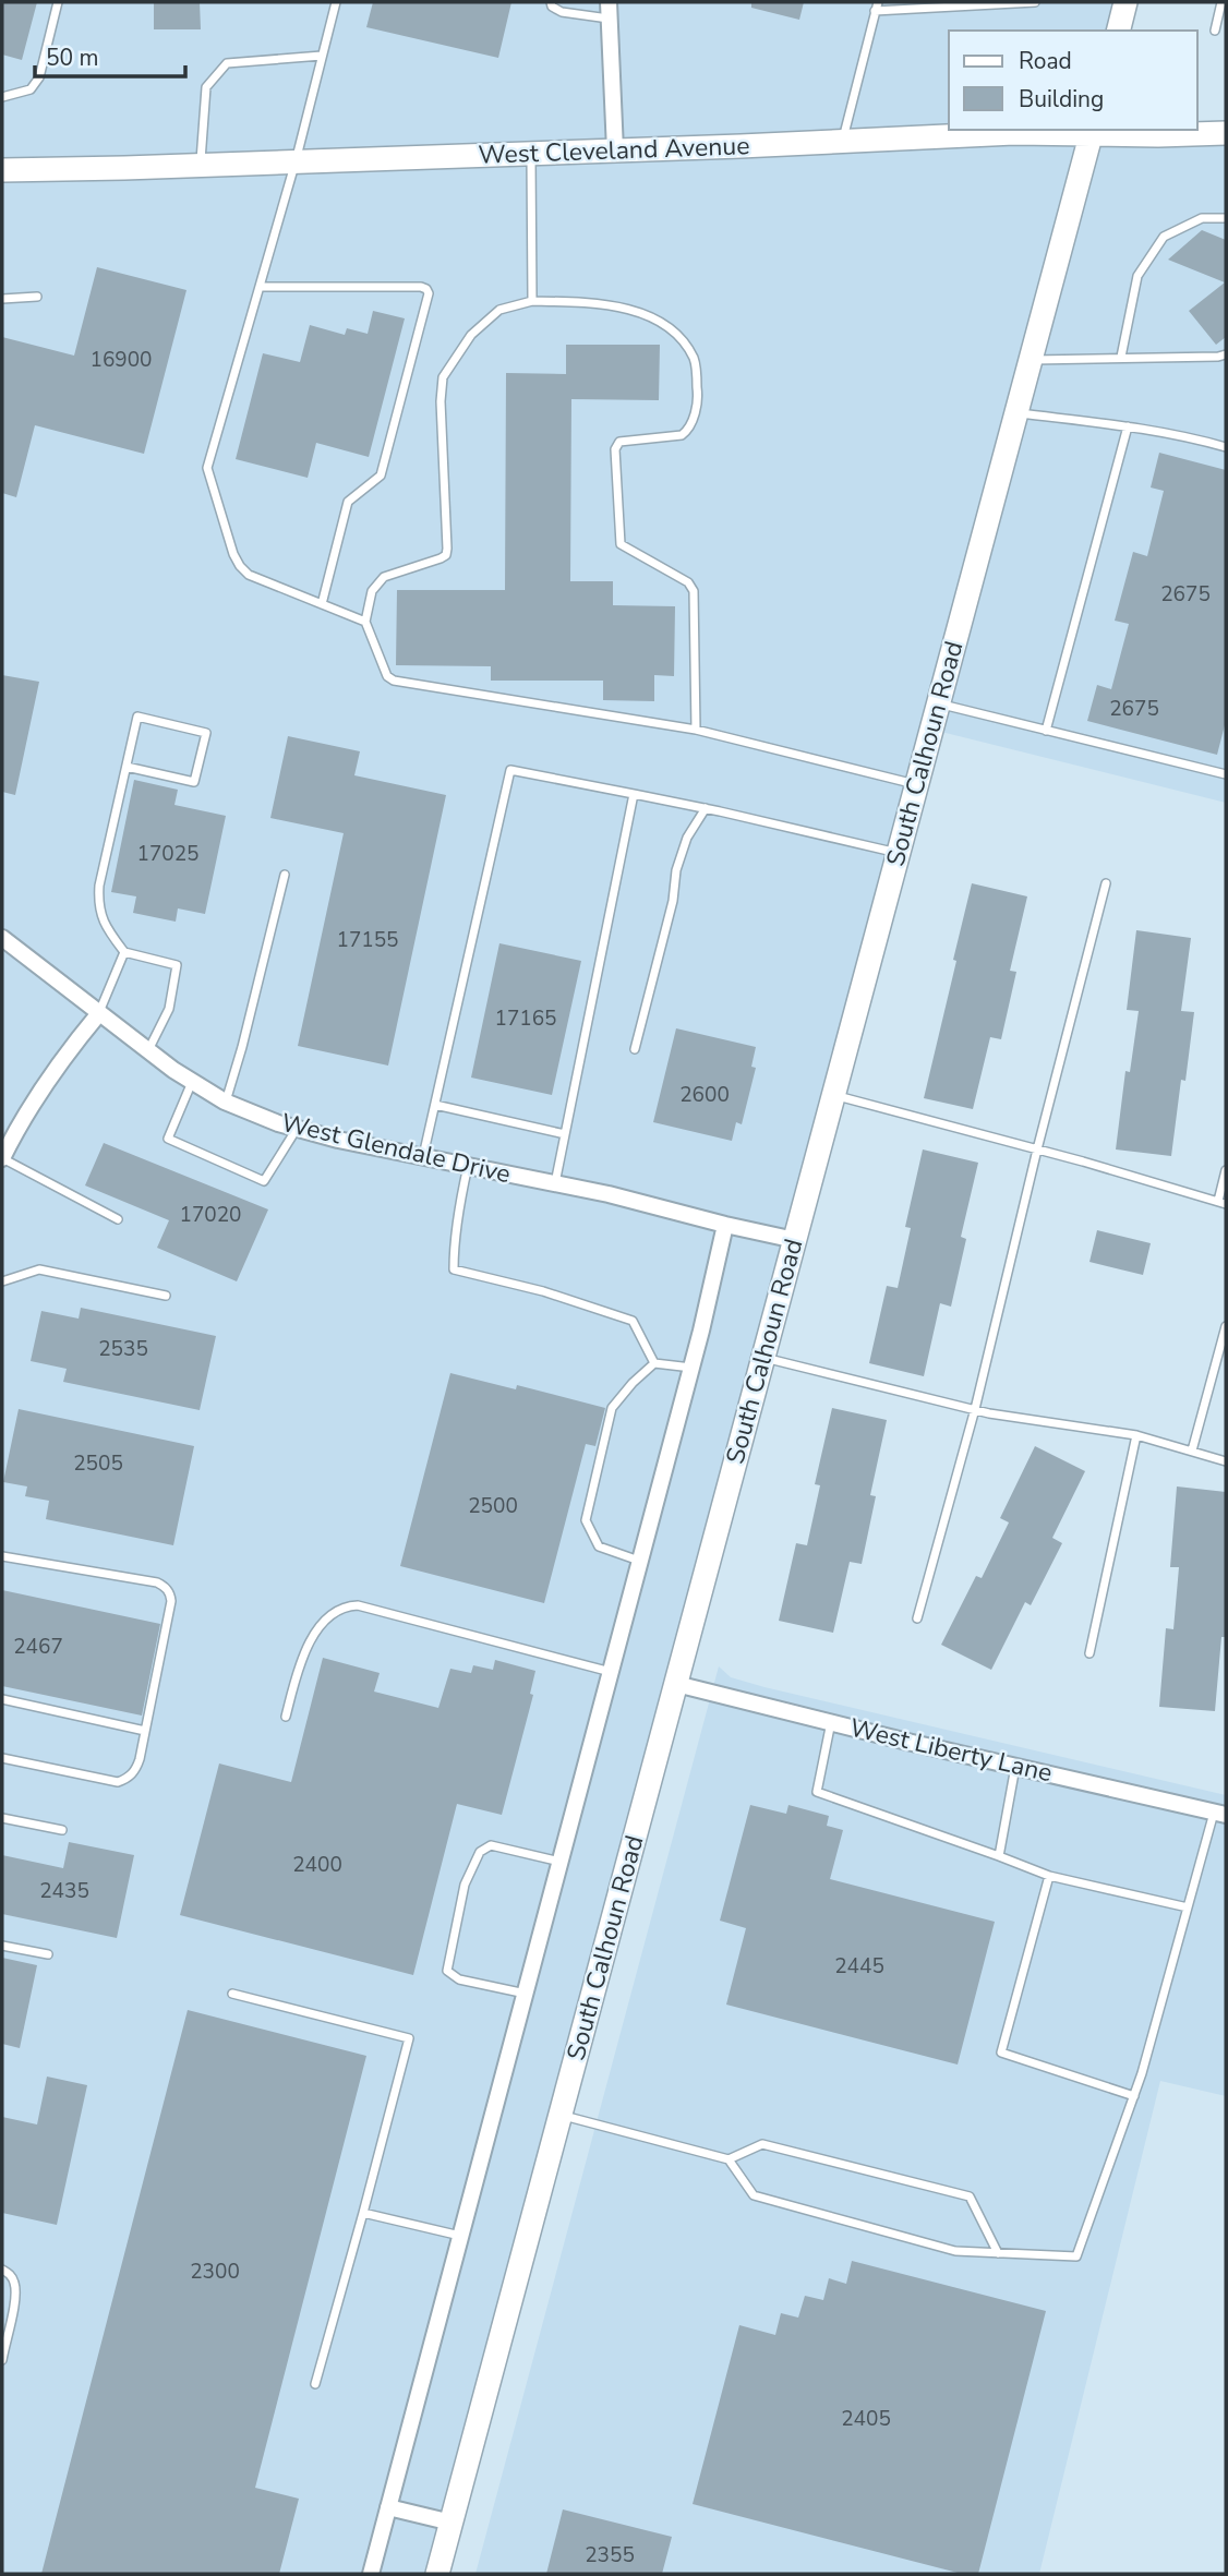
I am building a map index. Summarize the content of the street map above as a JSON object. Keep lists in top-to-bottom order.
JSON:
{
  "streets": {
    "street": [
      "West Cleveland Avenue",
      "South Calhoun Road",
      "West Glendale Drive",
      "West Liberty Lane"
    ]
  },
  "crossings": [
    ["West Cleveland Avenue", "South Calhoun Road"],
    ["South Calhoun Road", "West Glendale Drive"],
    ["South Calhoun Road", "West Liberty Lane"]
  ],
  "house_numbers": [
    "16900",
    "2675",
    "2675",
    "17025",
    "17155",
    "17165",
    "2600",
    "17020",
    "2535",
    "2505",
    "2500",
    "2467",
    "2400",
    "2435",
    "2445",
    "2300",
    "2405",
    "2355"
  ],
  "legend": ["Road", "Building"],
  "scale_bar": "50 m"
}
